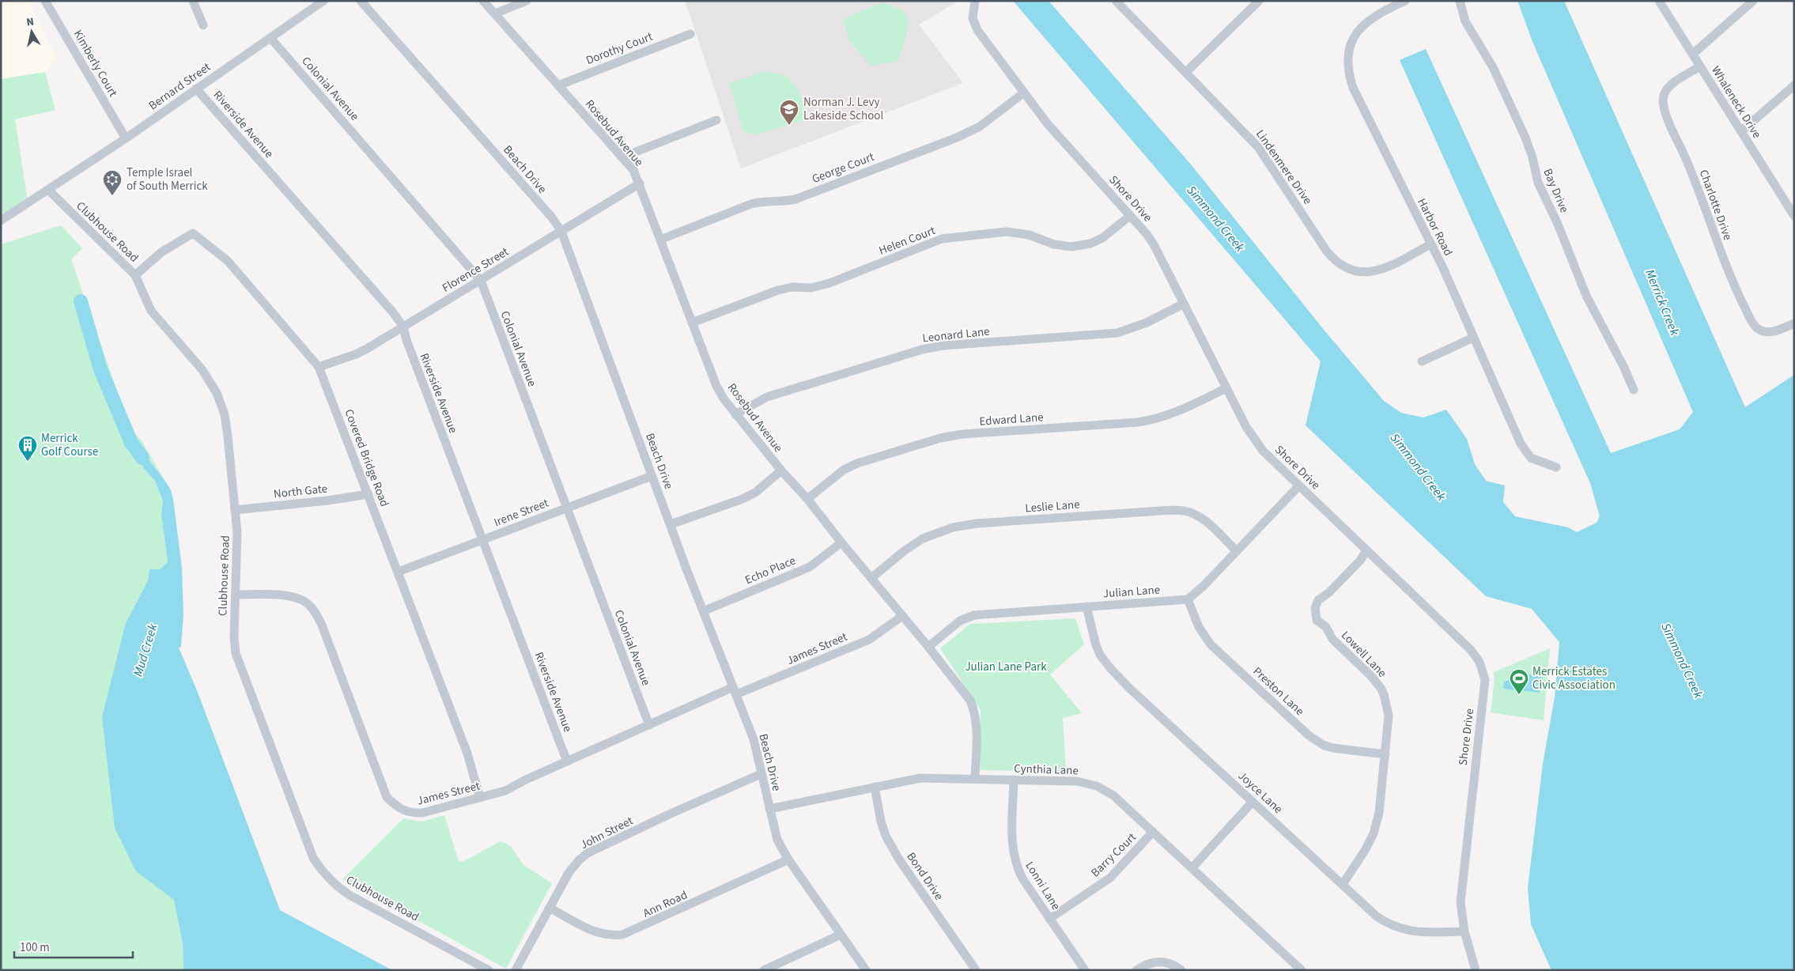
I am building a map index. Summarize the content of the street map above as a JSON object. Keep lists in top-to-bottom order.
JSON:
{
  "streets": {
    "street": [
      "Dorothy Court",
      "Kimberly Court",
      "Bernard Street",
      "Colonial Avenue",
      "Whaleneck Drive",
      "Riverside Avenue",
      "Rosebud Avenue",
      "Lindenmere Drive",
      "George Court",
      "Beach Drive",
      "Bay Drive",
      "Shore Drive",
      "Charlotte Drive",
      "Harbor Road",
      "Clubhouse Road",
      "Helen Court",
      "Florence Street",
      "Leonard Lane",
      "Edward Lane",
      "Covered Bridge Road",
      "North Gate",
      "Leslie Lane",
      "Irene Street",
      "Echo Place",
      "Julian Lane",
      "James Street",
      "Lowell Lane",
      "Preston Lane",
      "Cynthia Lane",
      "Joyce Lane",
      "John Street",
      "Barry Court",
      "Bond Drive",
      "Lonni Lane",
      "Ann Road"
    ]
  },
  "crossings": [
    ["Dorothy Court", "Rosebud Avenue"],
    ["Kimberly Court", "Bernard Street"],
    ["Bernard Street", "Colonial Avenue"],
    ["Bernard Street", "Riverside Avenue"],
    ["Bernard Street", "Clubhouse Road"],
    ["Colonial Avenue", "Florence Street"],
    ["Colonial Avenue", "Irene Street"],
    ["Colonial Avenue", "James Street"],
    ["Whaleneck Drive", "Charlotte Drive"],
    ["Riverside Avenue", "Florence Street"],
    ["Riverside Avenue", "Irene Street"],
    ["Riverside Avenue", "James Street"],
    ["Rosebud Avenue", "George Court"],
    ["Rosebud Avenue", "Helen Court"],
    ["Rosebud Avenue", "Florence Street"],
    ["Rosebud Avenue", "Leonard Lane"],
    ["Rosebud Avenue", "Edward Lane"],
    ["Rosebud Avenue", "Leslie Lane"],
    ["Rosebud Avenue", "Echo Place"],
    ["Rosebud Avenue", "Julian Lane"],
    ["Rosebud Avenue", "James Street"],
    ["Rosebud Avenue", "Cynthia Lane"],
    ["Lindenmere Drive", "Harbor Road"],
    ["George Court", "Shore Drive"],
    ["Beach Drive", "Florence Street"],
    ["Beach Drive", "Irene Street"],
    ["Beach Drive", "Echo Place"],
    ["Beach Drive", "James Street"],
    ["Beach Drive", "Cynthia Lane"],
    ["Beach Drive", "John Street"],
    ["Beach Drive", "Ann Road"],
    ["Shore Drive", "Helen Court"],
    ["Shore Drive", "Leonard Lane"],
    ["Shore Drive", "Edward Lane"],
    ["Shore Drive", "Lowell Lane"],
    ["Shore Drive", "Joyce Lane"],
    ["Clubhouse Road", "Covered Bridge Road"],
    ["Clubhouse Road", "North Gate"],
    ["Clubhouse Road", "James Street"],
    ["Florence Street", "Covered Bridge Road"],
    ["Covered Bridge Road", "North Gate"],
    ["Covered Bridge Road", "Irene Street"],
    ["Covered Bridge Road", "James Street"],
    ["Julian Lane", "Preston Lane"],
    ["Julian Lane", "Joyce Lane"],
    ["Lowell Lane", "Preston Lane"],
    ["Lowell Lane", "Joyce Lane"],
    ["Cynthia Lane", "Barry Court"],
    ["Cynthia Lane", "Bond Drive"],
    ["Cynthia Lane", "Lonni Lane"],
    ["John Street", "Ann Road"],
    ["Barry Court", "Lonni Lane"]
  ],
  "water": ["Simmond Creek", "Merrick Creek", "Mud Creek"],
  "parks": ["Julian Lane Park"],
  "places": {
    "school or university": ["Norman J. Levy Lakeside School"],
    "synagogue": ["Temple Israel of South Merrick"],
    "building": ["Merrick Golf Course"],
    "sports": ["Merrick Estates Civic Association"]
  },
  "scale_bar": "100 m",
  "north": "top"
}
